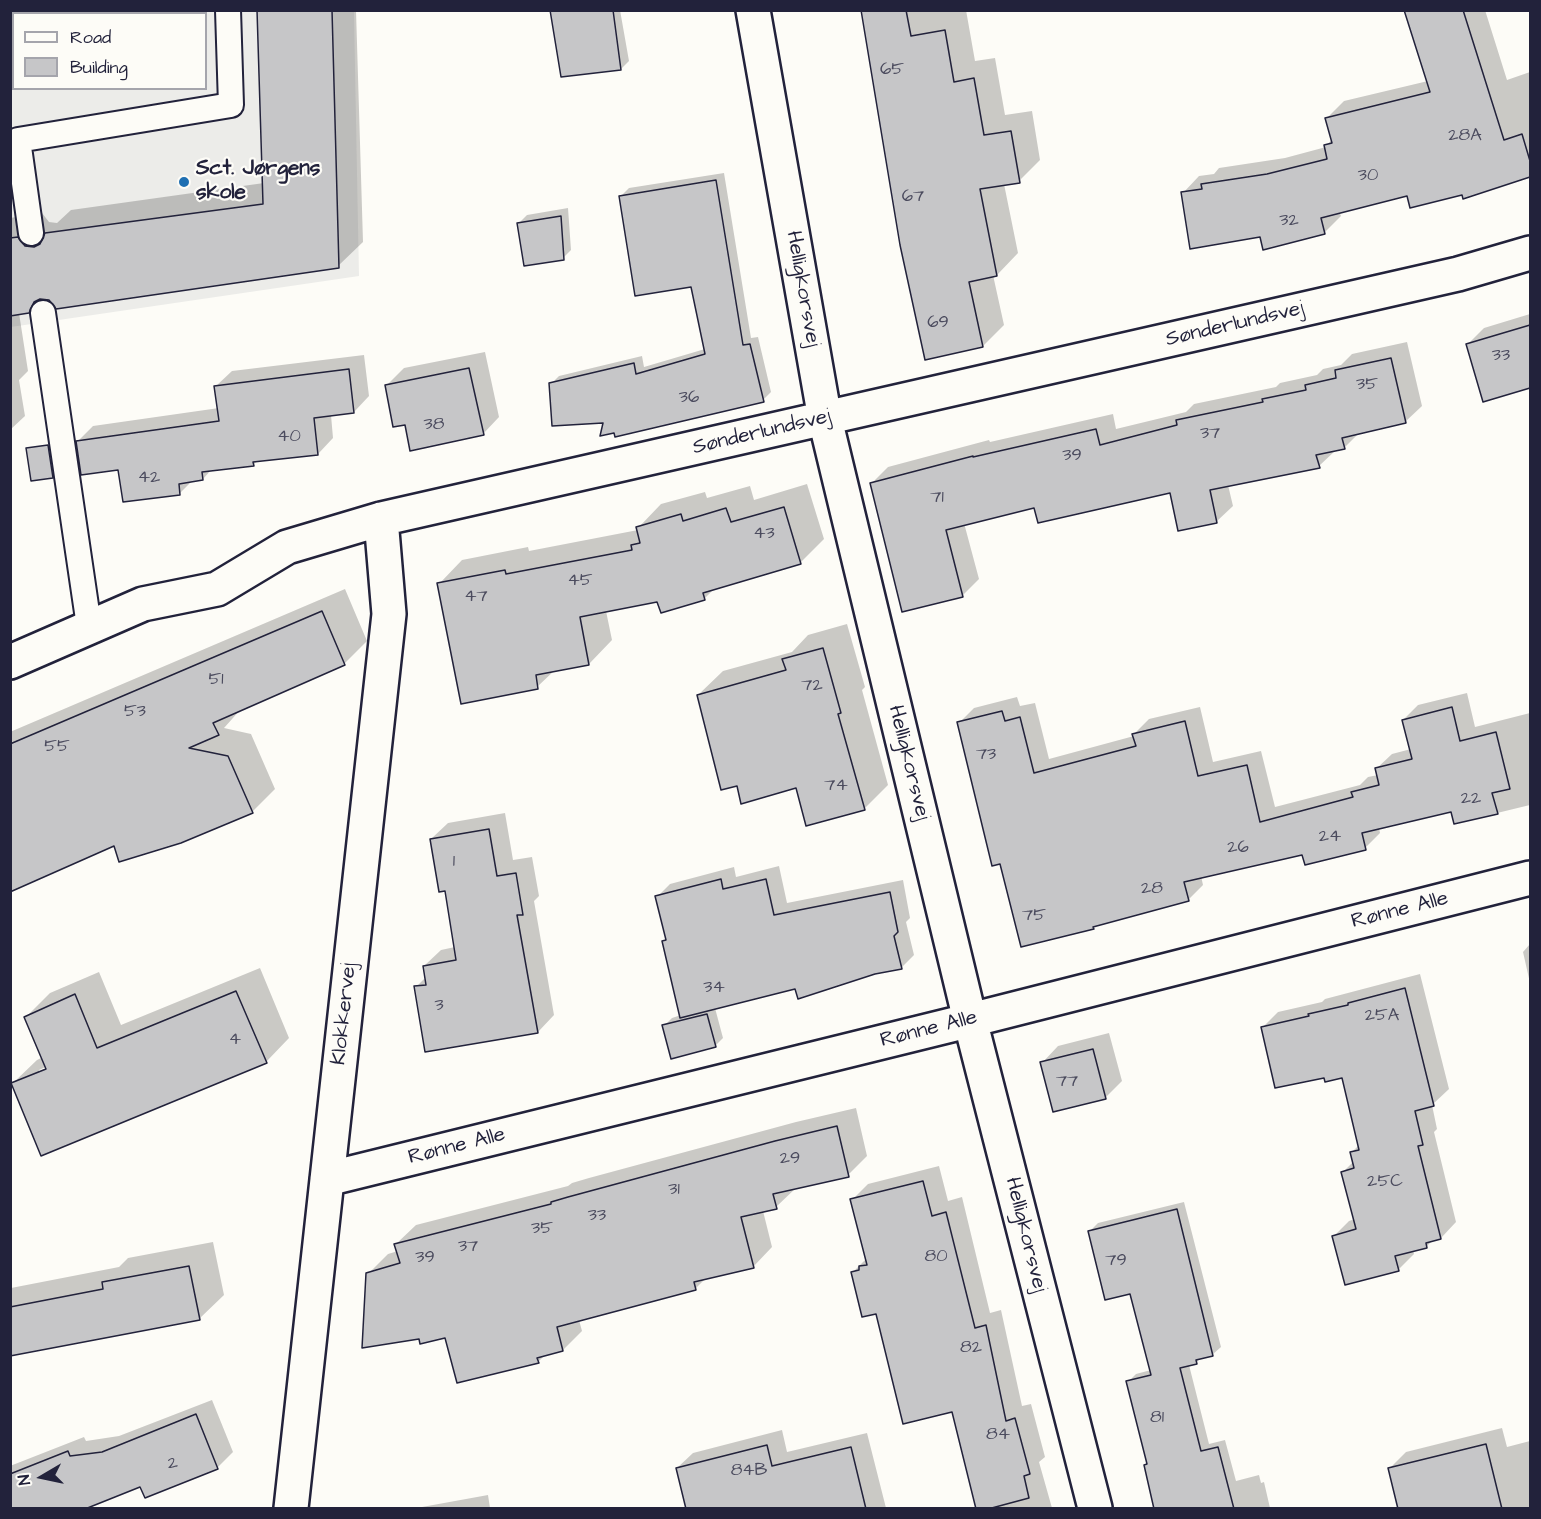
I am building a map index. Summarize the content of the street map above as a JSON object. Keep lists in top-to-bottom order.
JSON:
{
  "streets": {
    "street": [
      "Helligkorsvej",
      "Sønderlundsvej",
      "Rønne Alle",
      "Klokkervej"
    ]
  },
  "crossings": [
    ["Helligkorsvej", "Sønderlundsvej"],
    ["Helligkorsvej", "Rønne Alle"],
    ["Sønderlundsvej", "Klokkervej"],
    ["Rønne Alle", "Klokkervej"]
  ],
  "places": ["Sct. Jørgens skole"],
  "house_numbers": [
    "65",
    "28A",
    "30",
    "67",
    "32",
    "69",
    "33",
    "35",
    "36",
    "38",
    "37",
    "40",
    "39",
    "42",
    "71",
    "43",
    "45",
    "47",
    "51",
    "72",
    "53",
    "55",
    "73",
    "74",
    "22",
    "24",
    "26",
    "1",
    "28",
    "75",
    "34",
    "3",
    "25A",
    "4",
    "77",
    "29",
    "25C",
    "31",
    "33",
    "35",
    "37",
    "80",
    "39",
    "79",
    "82",
    "81",
    "84",
    "2",
    "84B"
  ],
  "legend": ["Road", "Building"],
  "north": "left"
}
